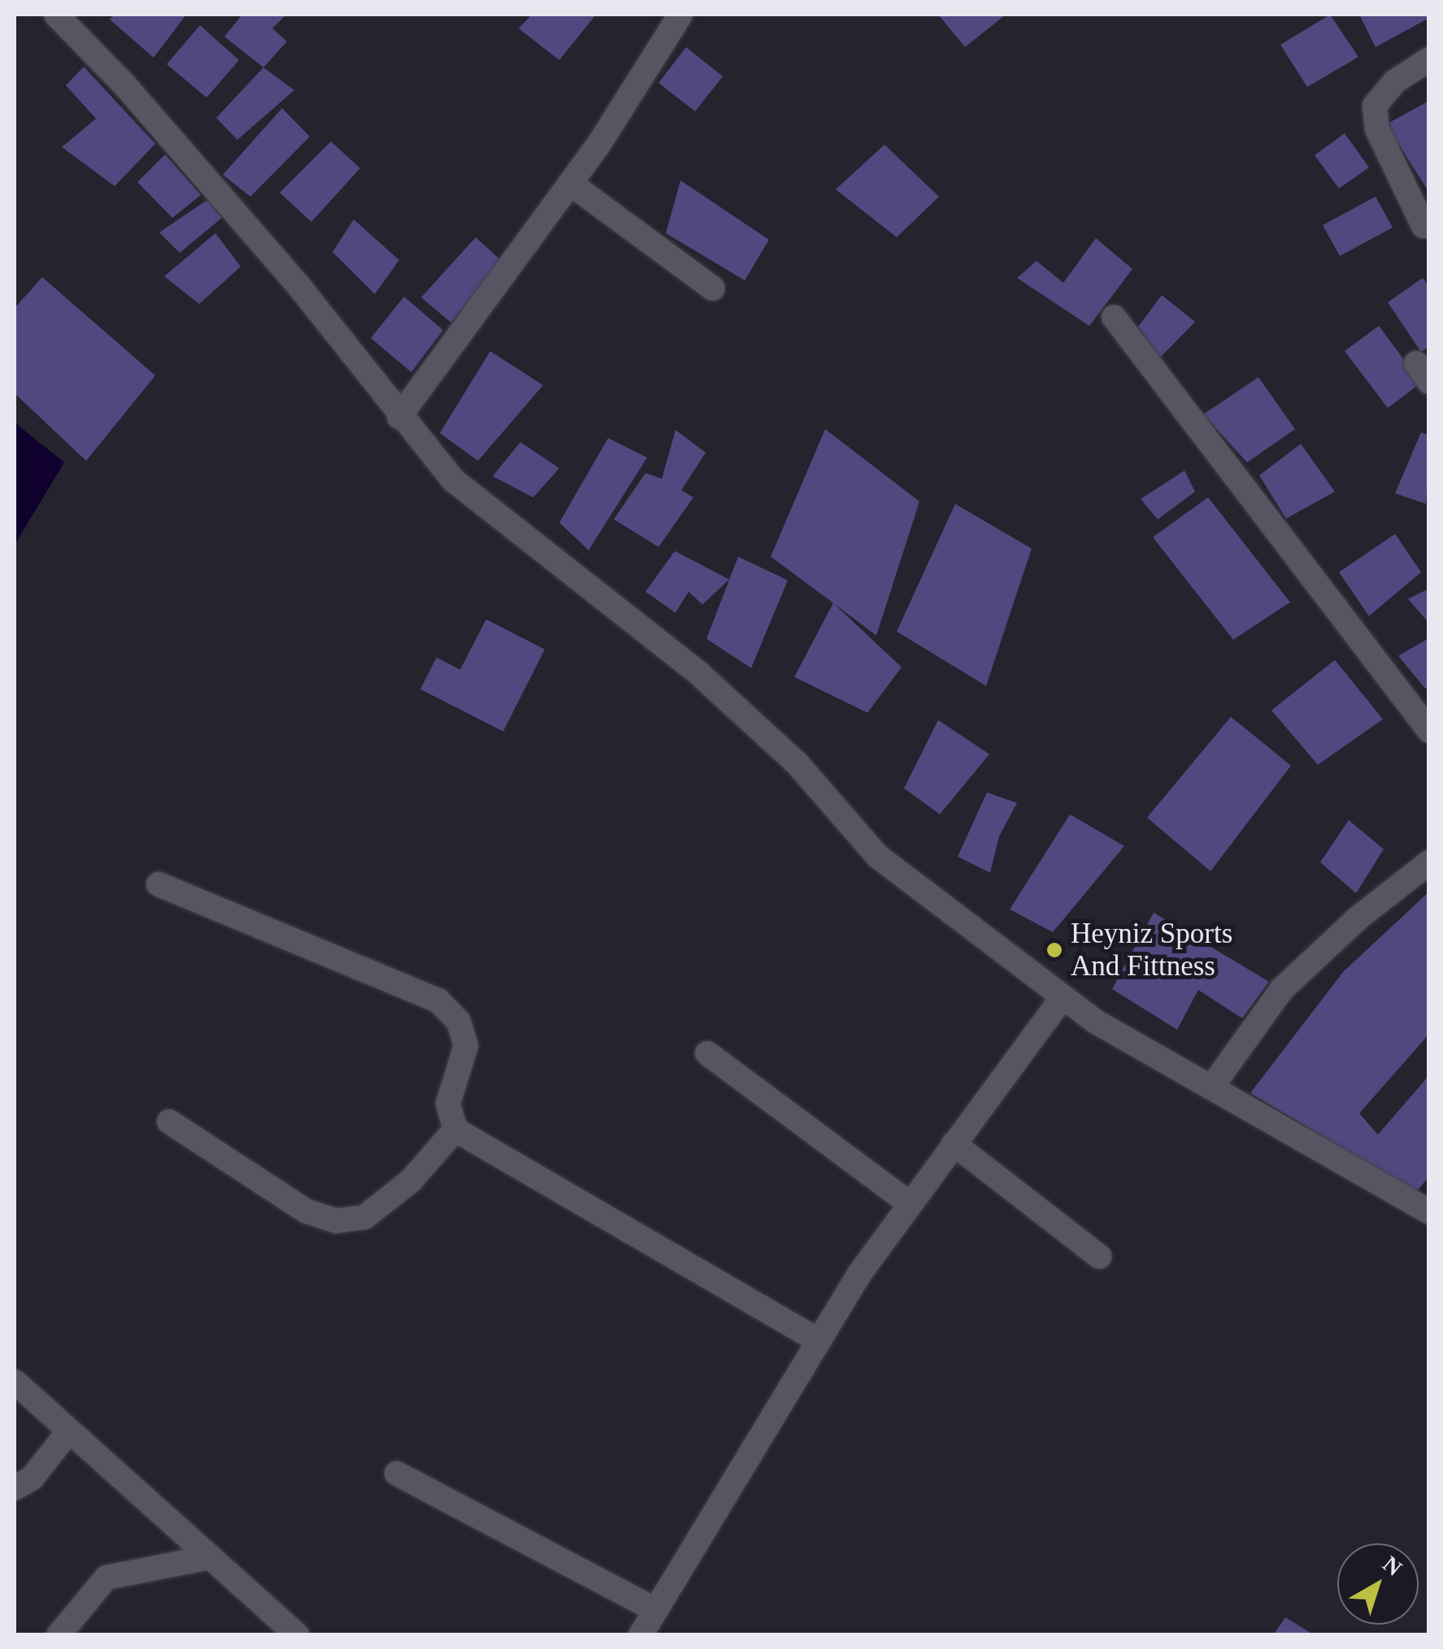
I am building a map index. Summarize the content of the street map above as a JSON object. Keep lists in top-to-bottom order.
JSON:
{
  "places": ["Heyniz Sports And Fittness"],
  "north": "top right"
}
